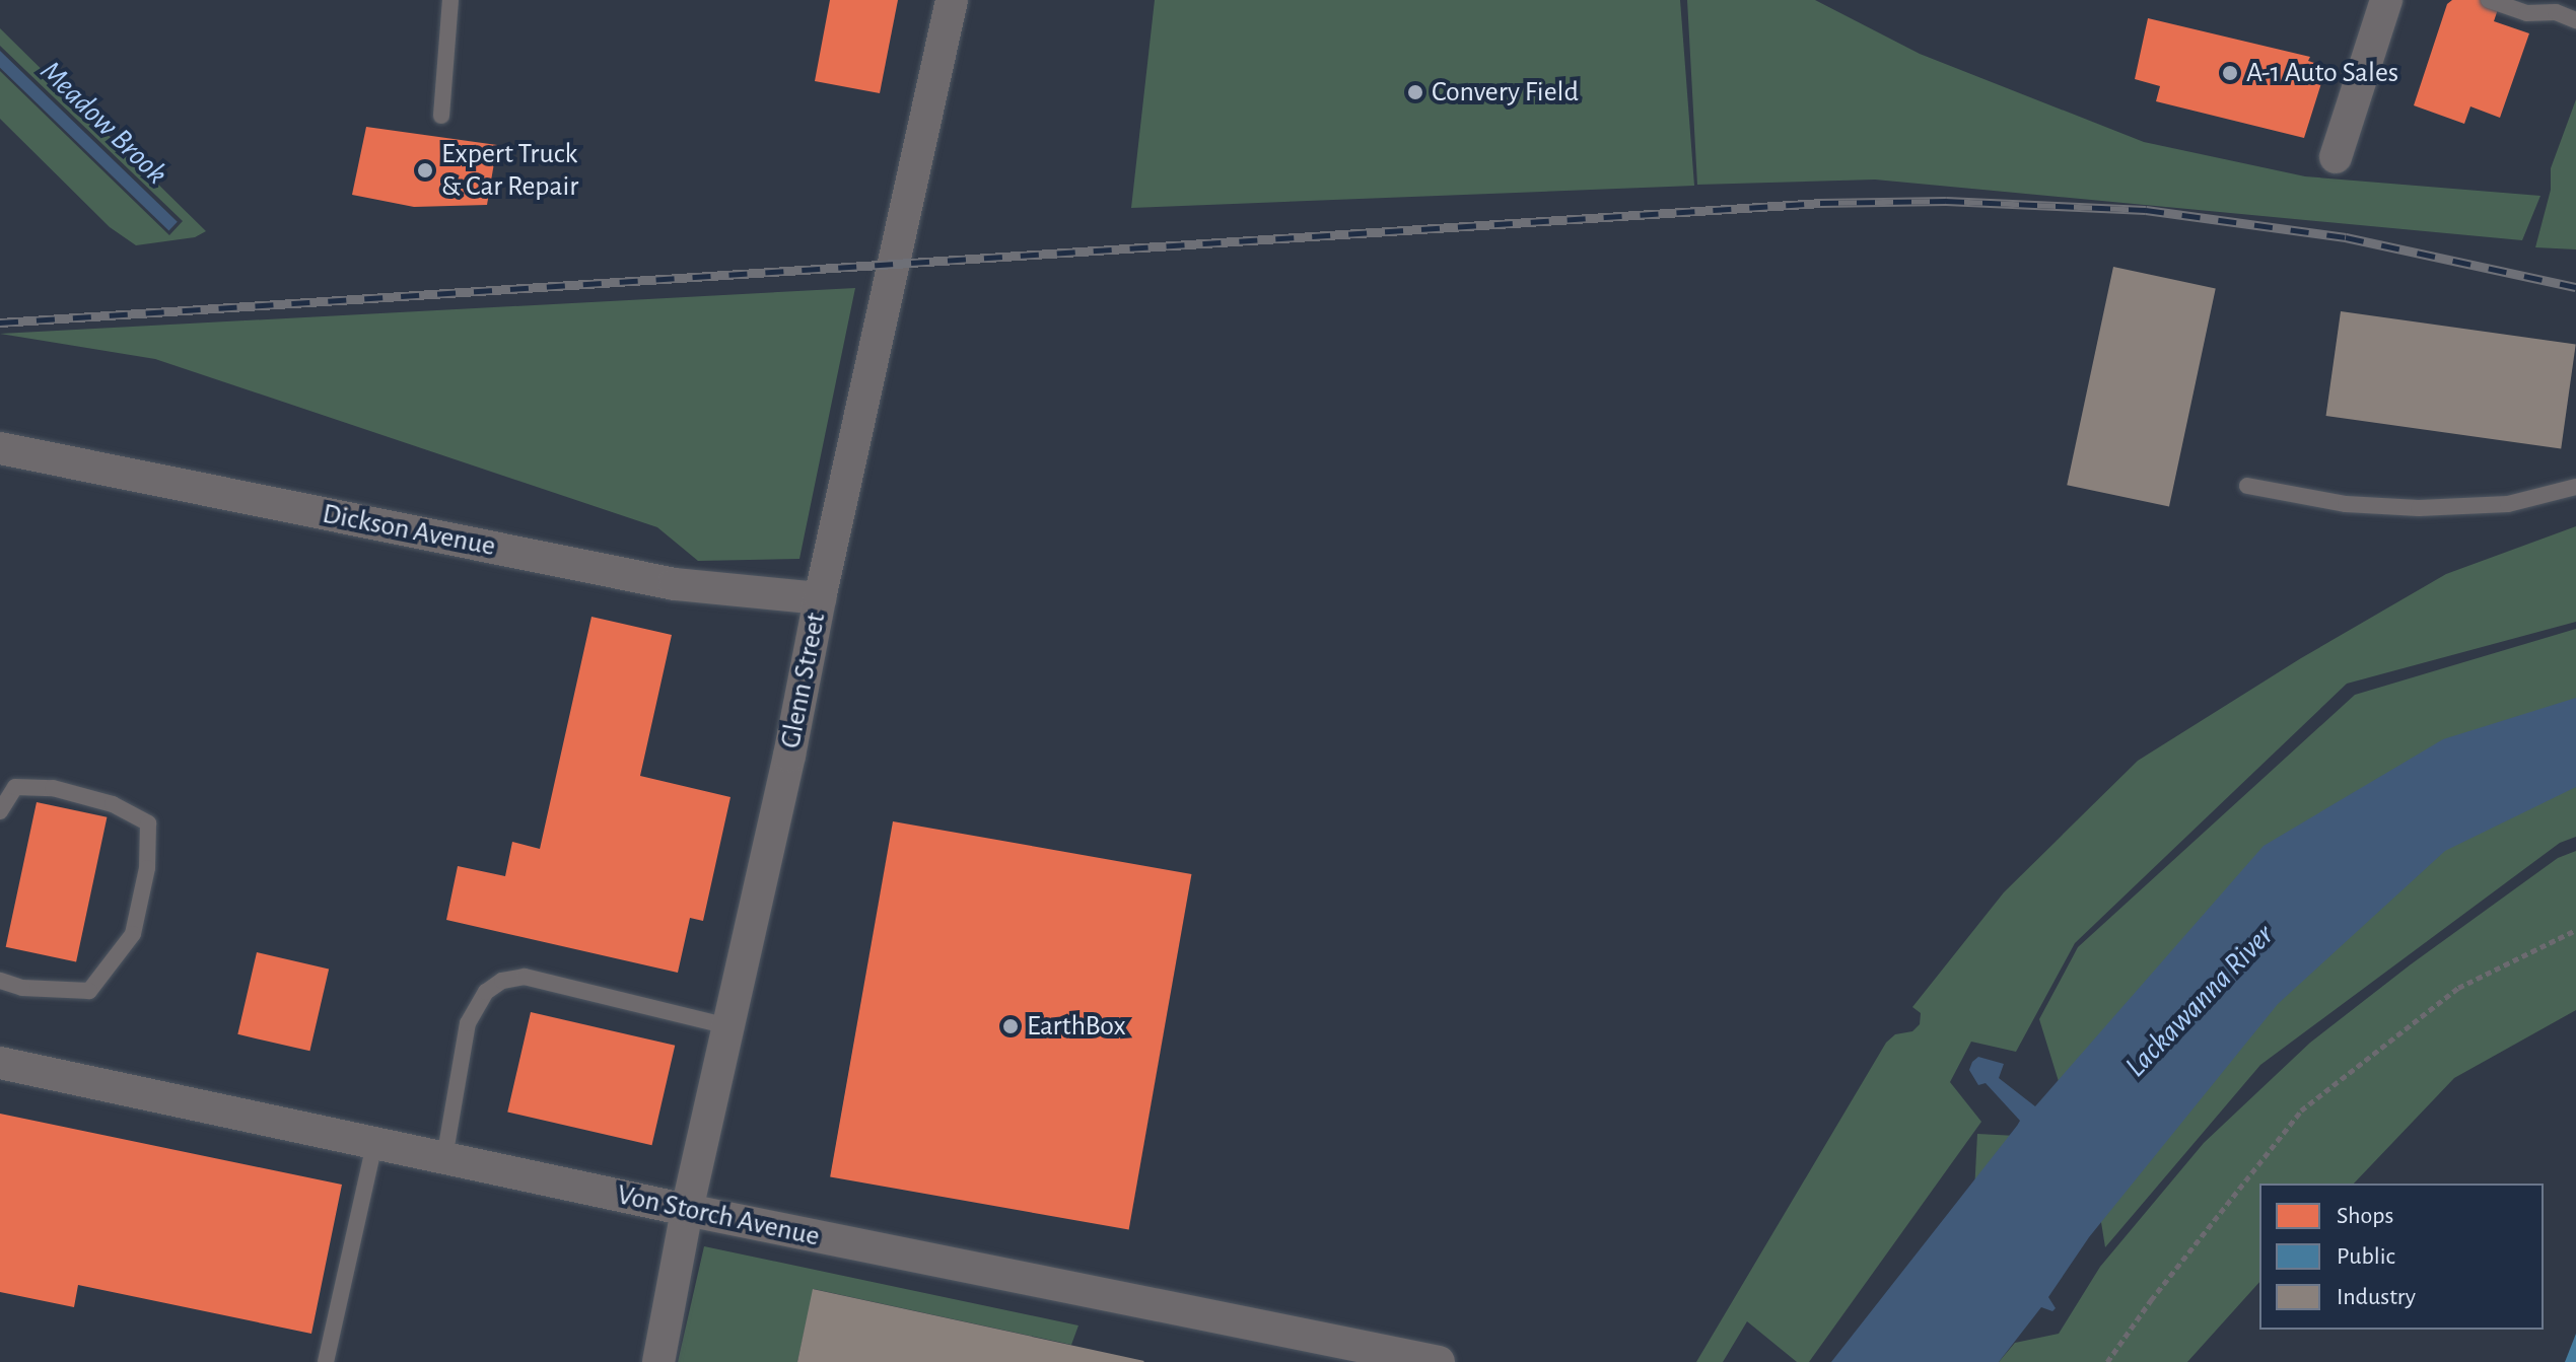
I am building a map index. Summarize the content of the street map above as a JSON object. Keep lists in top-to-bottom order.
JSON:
{
  "streets": {
    "street": ["Dickson Avenue", "Glenn Street", "Von Storch Avenue"]
  },
  "crossings": [
    ["Dickson Avenue", "Glenn Street"],
    ["Glenn Street", "Von Storch Avenue"]
  ],
  "water": ["Meadow Brook", "Lackawanna River"],
  "places": [
    "A-1 Auto Sales",
    "Convery Field",
    "Expert Truck & Car Repair",
    "EarthBox"
  ],
  "legend": ["Shops", "Public", "Industry"]
}
